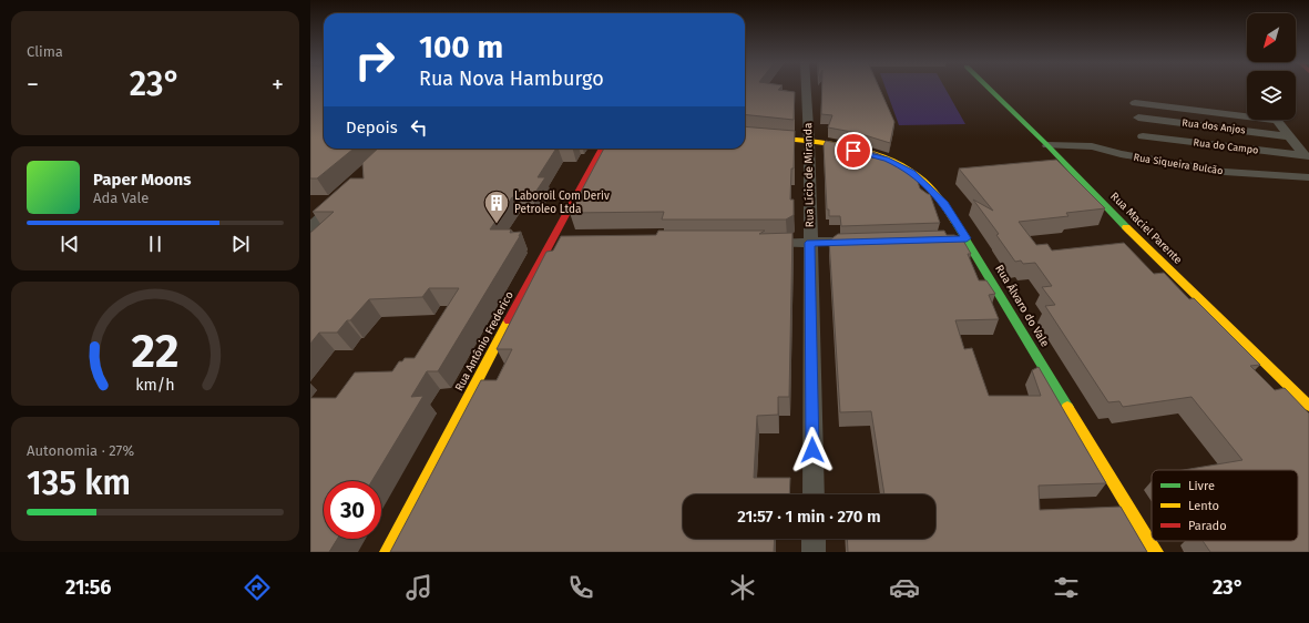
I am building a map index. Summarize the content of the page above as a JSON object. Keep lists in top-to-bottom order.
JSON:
{
  "streets": {
    "street": [
      "Rua dos Anjos",
      "Rua do Campo",
      "Rua Siqueira Bulcão",
      "Rua Lício de Miranda",
      "Rua Maciel Parente",
      "Rua Álvaro do Vale",
      "Rua Antônio Frederico"
    ]
  },
  "crossings": [
    ["Rua Siqueira Bulcão", "Rua Maciel Parente"],
    ["Rua Lício de Miranda", "Rua Álvaro do Vale"]
  ],
  "places": {
    "building": ["Laboroil Com Deriv Petroleo Ltda"]
  },
  "legend": ["Livre", "Lento", "Parado"],
  "north": "bottom left",
  "page": {
    "tile": [
      "Clima",
      ["Autonomia · 27%", "135 km"]
    ],
    "turn": ["100 m", "Rua Nova Hamburgo"],
    "heat": ["−", "23°", "+"],
    "then": "Depois",
    "song": ["Paper Moons", "Ada Vale"],
    "limit": "30",
    "trip": "21:57 · 1 min · 270 m",
    "tabs": ["21:56", "23°"],
    "gauge": ["22", "km/h"]
  }
}
